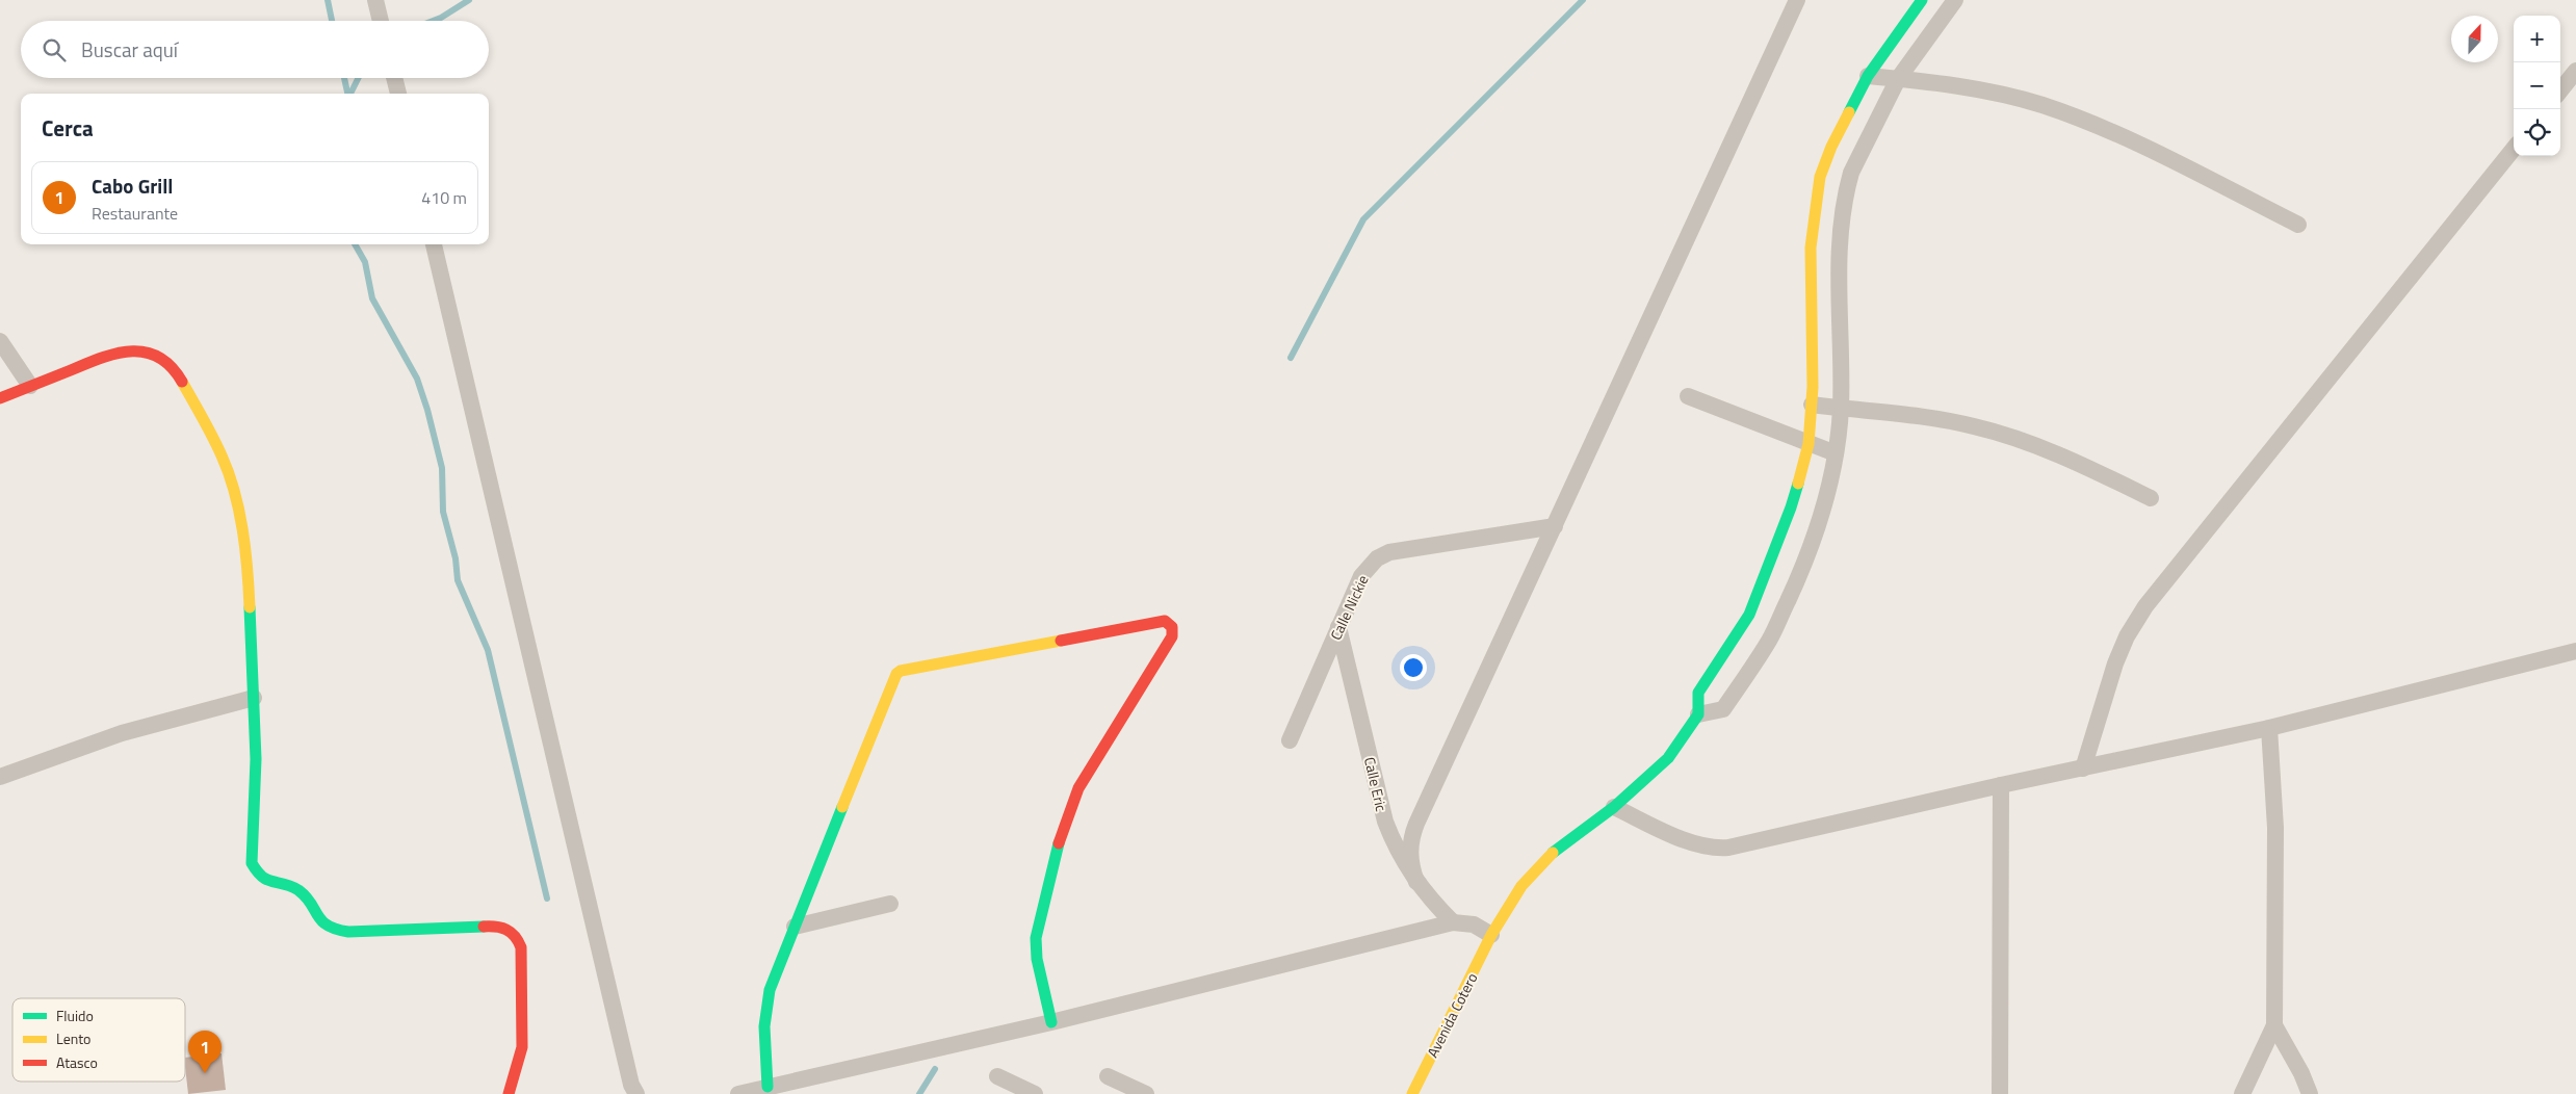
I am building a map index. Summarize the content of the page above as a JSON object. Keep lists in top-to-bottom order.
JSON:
{
  "streets": {
    "street": ["Calle Nickie", "Calle Eric", "Avenida Cotero"]
  },
  "crossings": [
    ["Calle Nickie", "Calle Eric"]
  ],
  "legend": ["Fluido", "Lento", "Atasco"],
  "north": "top",
  "page": {
    "map_buttons": ["+", "−"],
    "search": "Buscar aquí",
    "heading": "Cerca",
    "list": [
      {
        "mark": "1",
        "name": "Cabo Grill",
        "note": "Restaurante",
        "value": "410 m"
      }
    ],
    "pins": "1"
  }
}
